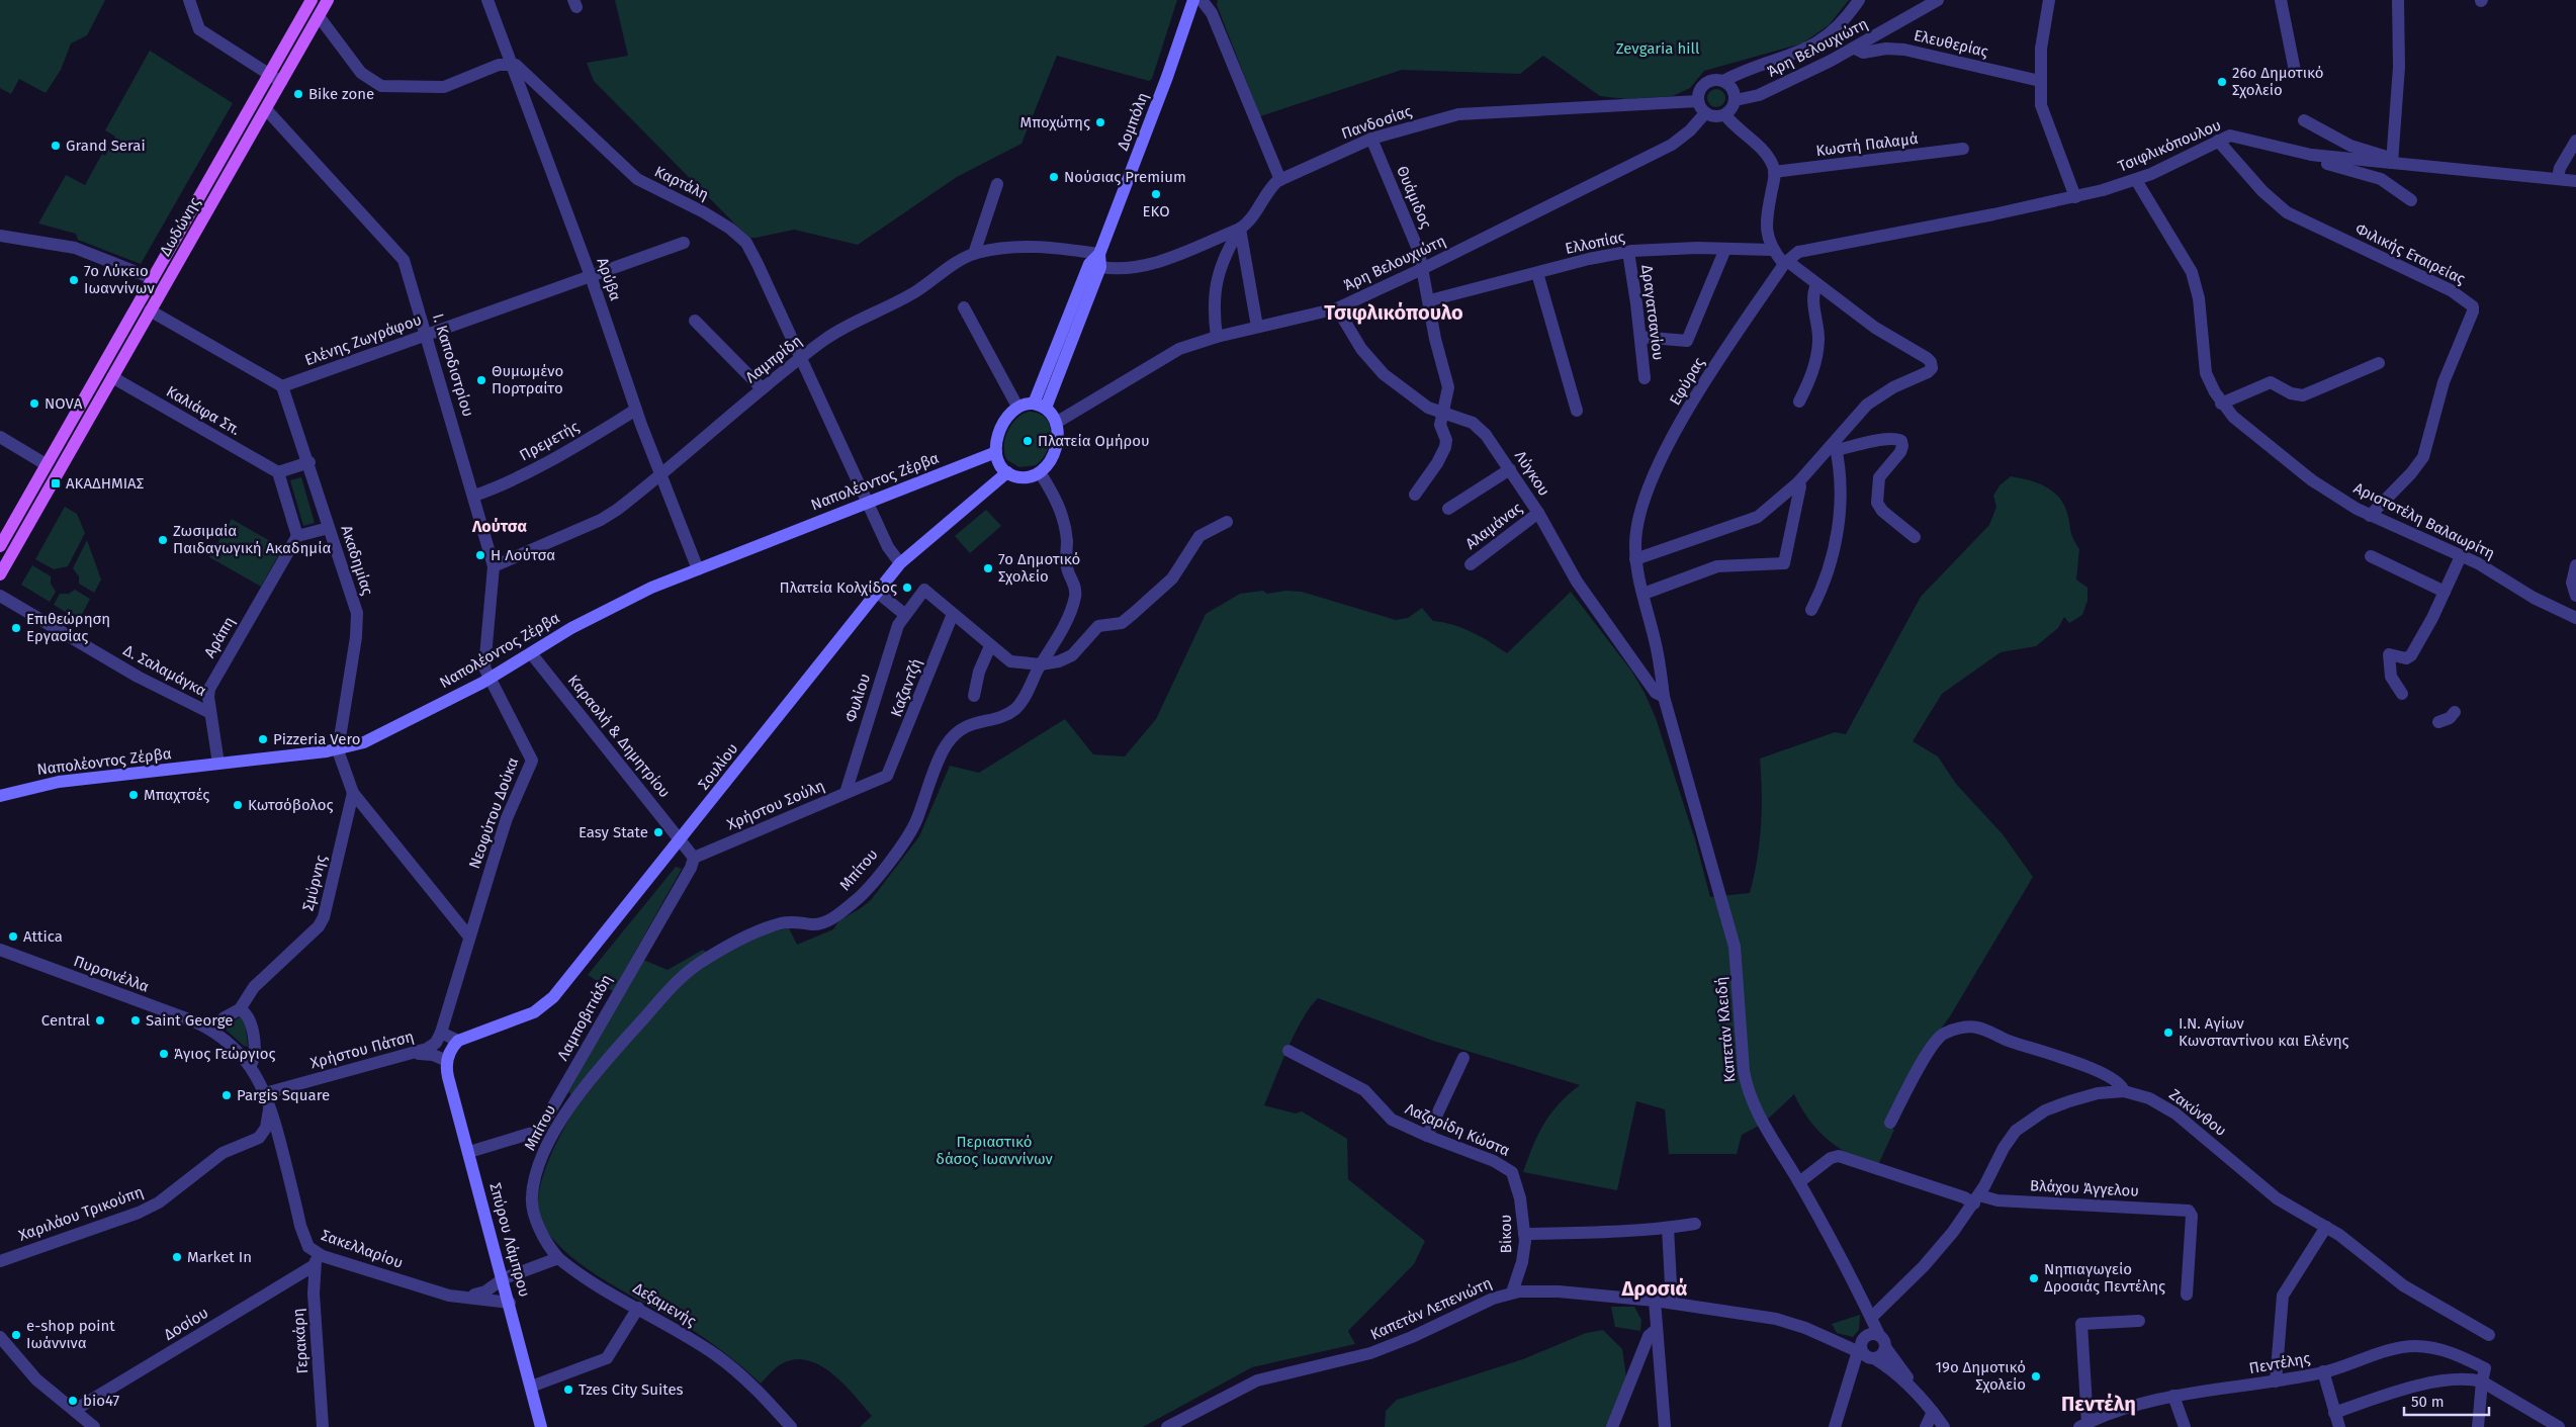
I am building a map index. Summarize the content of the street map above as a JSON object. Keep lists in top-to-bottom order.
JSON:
{
  "streets": {
    "main road": [
      "Δομπόλη",
      "Δωδώνης",
      "Ναπολέοντος Ζέρβα",
      "Σουλίου",
      "Σπύρου Λάμπρου"
    ],
    "street": [
      "Ελευθερίας",
      "Άρη Βελουχιώτη",
      "Πανδοσίας",
      "Κωστή Παλαμά",
      "Τσιφλικόπουλου",
      "Καρτάλη",
      "Θυάμιδος",
      "Ελλοπίας",
      "Φιλικής Εταιρείας",
      "Αρύβα",
      "Δραγατσανίου",
      "Ελένης Ζωγράφου",
      "Λαμπρίδη",
      "Ι. Καποδιστρίου",
      "Εφύρας",
      "Καλιάφα Σπ.",
      "Πρεμετής",
      "Λύγκου",
      "Αριστοτέλη Βαλαωρίτη",
      "Αλαμάνας",
      "Ακαδημίας",
      "Αράπη",
      "Δ. Σαλαμάγκα",
      "Καζαντζή",
      "Φυλίου",
      "Καραολή & Δημητρίου",
      "Χρήστου Σούλη",
      "Νεοφύτου Δούκα",
      "Μπίτου",
      "Σμύρνης",
      "Πυρσινέλλα",
      "Λαμποβιτιάδη",
      "Καπετάν Κλειδή",
      "Χρήστου Πάτση",
      "Ζακύνθου",
      "Λαζαρίδη Κώστα",
      "Βλάχου Άγγελου",
      "Χαριλάου Τρικούπη",
      "Βίκου",
      "Σακελλαρίου",
      "Δεξαμενής",
      "Καπετάν Λεπενιώτη",
      "Δοσίου",
      "Γερακάρη",
      "Πεντέλης"
    ]
  },
  "crossings": [
    ["Ελευθερίας", "Άρη Βελουχιώτη"],
    ["Άρη Βελουχιώτη", "Δομπόλη"],
    ["Άρη Βελουχιώτη", "Πανδοσίας"],
    ["Άρη Βελουχιώτη", "Θυάμιδος"],
    ["Άρη Βελουχιώτη", "Λύγκου"],
    ["Άρη Βελουχιώτη", "Ναπολέοντος Ζέρβα"],
    ["Άρη Βελουχιώτη", "Σουλίου"],
    ["Άρη Βελουχιώτη", "Μπίτου"],
    ["Δομπόλη", "Πανδοσίας"],
    ["Δομπόλη", "Λαμπρίδη"],
    ["Δομπόλη", "Ναπολέοντος Ζέρβα"],
    ["Δομπόλη", "Σουλίου"],
    ["Δομπόλη", "Μπίτου"],
    ["Πανδοσίας", "Θυάμιδος"],
    ["Τσιφλικόπουλου", "Φιλικής Εταιρείας"],
    ["Τσιφλικόπουλου", "Εφύρας"],
    ["Τσιφλικόπουλου", "Αριστοτέλη Βαλαωρίτη"],
    ["Καρτάλη", "Αρύβα"],
    ["Καρτάλη", "Λαμπρίδη"],
    ["Καρτάλη", "Ναπολέοντος Ζέρβα"],
    ["Καρτάλη", "Σουλίου"],
    ["Θυάμιδος", "Ελλοπίας"],
    ["Θυάμιδος", "Λύγκου"],
    ["Δωδώνης", "Ι. Καποδιστρίου"],
    ["Δωδώνης", "Καλιάφα Σπ."],
    ["Ελλοπίας", "Δραγατσανίου"],
    ["Φιλικής Εταιρείας", "Αριστοτέλη Βαλαωρίτη"],
    ["Αρύβα", "Ελένης Ζωγράφου"],
    ["Αρύβα", "Λαμπρίδη"],
    ["Αρύβα", "Πρεμετής"],
    ["Αρύβα", "Ναπολέοντος Ζέρβα"],
    ["Ελένης Ζωγράφου", "Ι. Καποδιστρίου"],
    ["Ελένης Ζωγράφου", "Ακαδημίας"],
    ["Λαμπρίδη", "Ι. Καποδιστρίου"],
    ["Ι. Καποδιστρίου", "Πρεμετής"],
    ["Ι. Καποδιστρίου", "Ναπολέοντος Ζέρβα"],
    ["Ι. Καποδιστρίου", "Νεοφύτου Δούκα"],
    ["Εφύρας", "Λύγκου"],
    ["Εφύρας", "Καπετάν Κλειδή"],
    ["Λύγκου", "Αλαμάνας"],
    ["Λύγκου", "Καπετάν Κλειδή"],
    ["Ναπολέοντος Ζέρβα", "Ακαδημίας"],
    ["Ναπολέοντος Ζέρβα", "Αράπη"],
    ["Ναπολέοντος Ζέρβα", "Καραολή & Δημητρίου"],
    ["Ναπολέοντος Ζέρβα", "Σουλίου"],
    ["Ναπολέοντος Ζέρβα", "Νεοφύτου Δούκα"],
    ["Ναπολέοντος Ζέρβα", "Μπίτου"],
    ["Αράπη", "Δ. Σαλαμάγκα"],
    ["Καζαντζή", "Φυλίου"],
    ["Καζαντζή", "Χρήστου Σούλη"],
    ["Φυλίου", "Χρήστου Σούλη"],
    ["Καραολή & Δημητρίου", "Σουλίου"],
    ["Σουλίου", "Μπίτου"],
    ["Χρήστου Σούλη", "Λαμποβιτιάδη"],
    ["Νεοφύτου Δούκα", "Χρήστου Πάτση"],
    ["Μπίτου", "Δεξαμενής"],
    ["Πυρσινέλλα", "Σακελλαρίου"],
    ["Λαμποβιτιάδη", "Σπύρου Λάμπρου"],
    ["Καπετάν Κλειδή", "Ζακύνθου"],
    ["Καπετάν Κλειδή", "Βλάχου Άγγελου"],
    ["Χρήστου Πάτση", "Χαριλάου Τρικούπη"],
    ["Χρήστου Πάτση", "Σακελλαρίου"],
    ["Ζακύνθου", "Βλάχου Άγγελου"],
    ["Λαζαρίδη Κώστα", "Βίκου"],
    ["Χαριλάου Τρικούπη", "Σακελλαρίου"],
    ["Βίκου", "Καπετάν Λεπενιώτη"],
    ["Σπύρου Λάμπρου", "Σακελλαρίου"],
    ["Σακελλαρίου", "Δοσίου"],
    ["Σακελλαρίου", "Γερακάρη"],
    ["Δοσίου", "Γερακάρη"]
  ],
  "districts": [
    "Τσιφλικόπουλο",
    "Λούτσα",
    "Δροσιά",
    "Πεντέλη"
  ],
  "parks": ["Zevgaria hill", "Περιαστικό δάσος Ιωαννίνων"],
  "places": {
    "other": [
      "26ο Δημοτικό Σχολείο",
      "Bike zone",
      "Μποχώτης",
      "Grand Serai",
      "Νούσιας Premium",
      "EKO",
      "7ο Λύκειο Ιωαννίνων",
      "Θυμωμένο Πορτραίτο",
      "NOVA",
      "Πλατεία Ομήρου",
      "Ζωσιμαία Παιδαγωγική Ακαδημία",
      "Η Λούτσα",
      "7ο Δημοτικό Σχολείο",
      "Πλατεία Κολχίδος",
      "Επιθεώρηση Εργασίας",
      "Pizzeria Vero",
      "Μπαχτσές",
      "Κωτσόβολος",
      "Easy State",
      "Attica",
      "Central",
      "Saint George",
      "Ι.Ν. Αγίων Κωνσταντίνου και Ελένης",
      "Άγιος Γεώργιος",
      "Pargis Square",
      "Market In",
      "Νηπιαγωγείο Δροσιάς Πεντέλης",
      "e-shop point Ιωάννινα",
      "19ο Δημοτικό Σχολείο",
      "Tzes City Suites",
      "bio47"
    ],
    "transit": ["ΑΚΑΔΗΜΙΑΣ"]
  },
  "scale_bar": "50 m"
}
